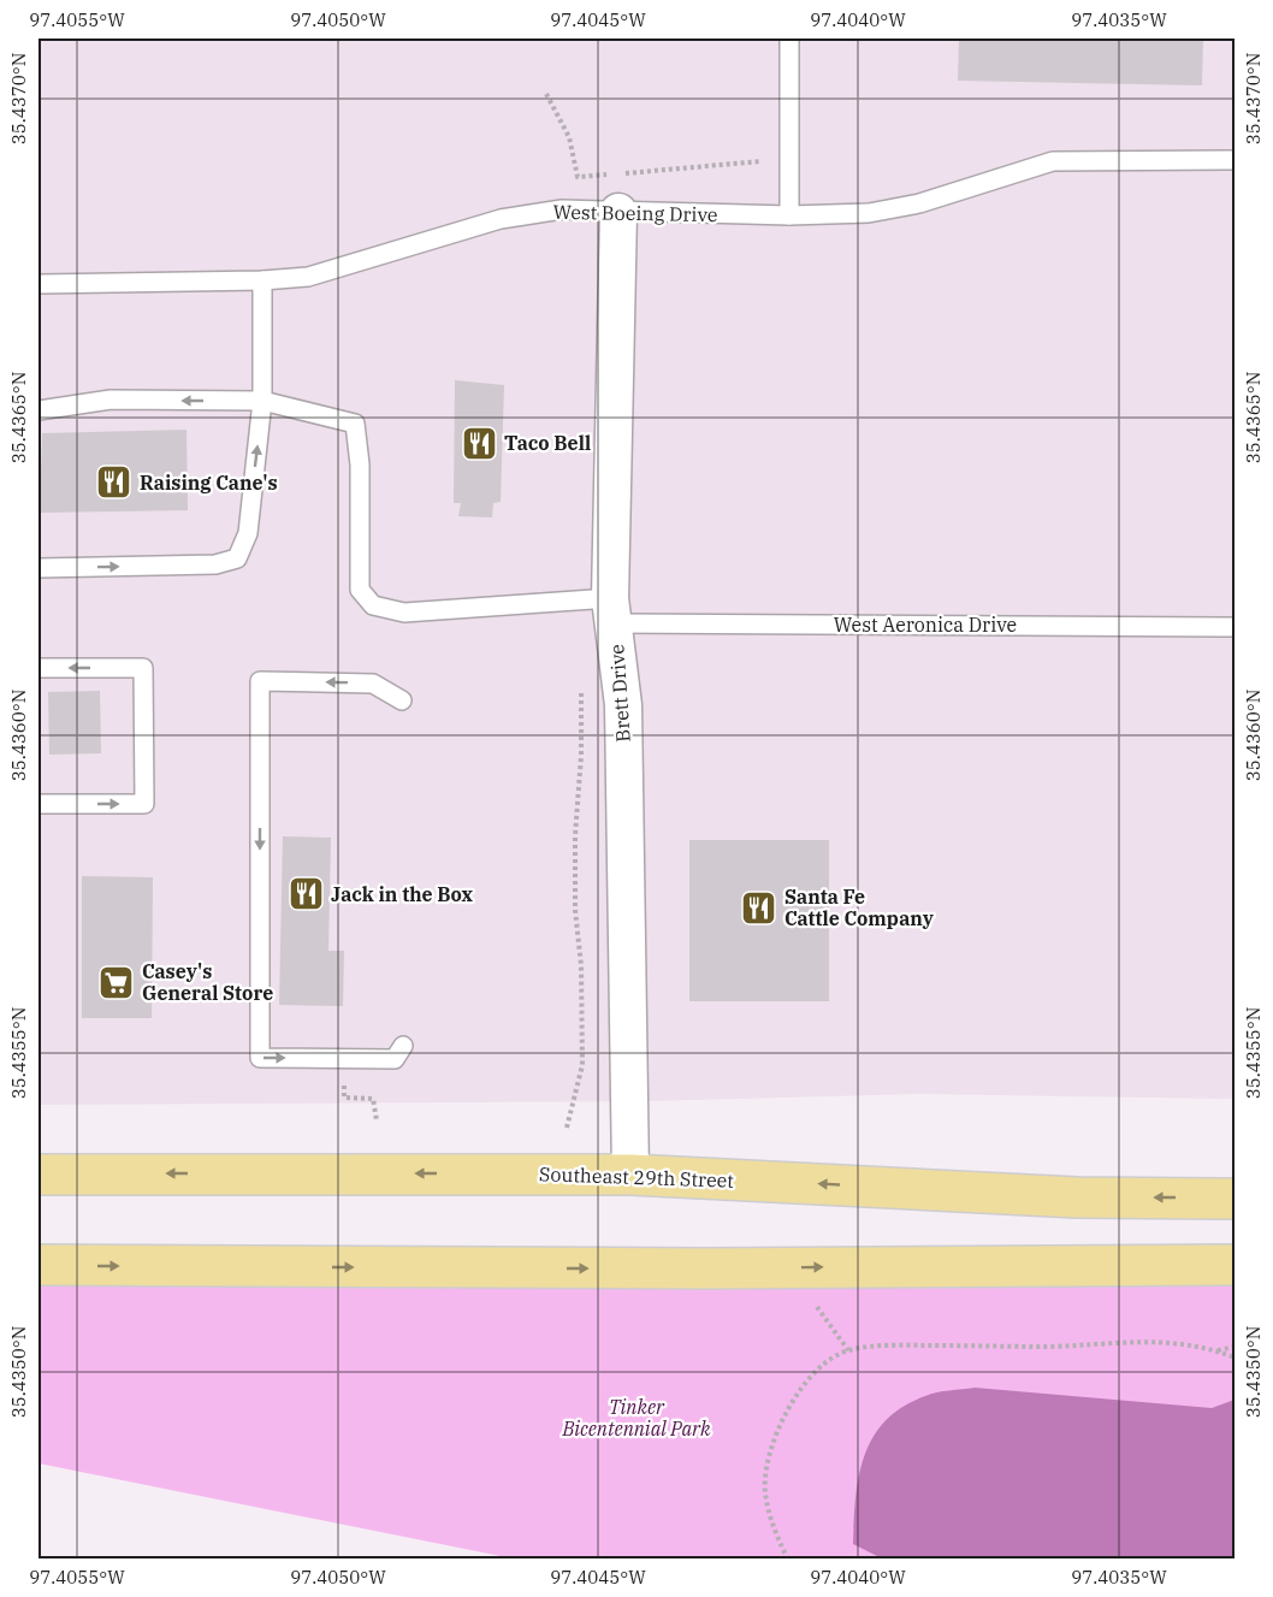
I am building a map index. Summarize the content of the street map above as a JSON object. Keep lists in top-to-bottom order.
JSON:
{
  "streets": {
    "main road": ["Southeast 29th Street"],
    "street": ["Brett Drive"],
    "lane": ["West Boeing Drive", "West Aeronica Drive"]
  },
  "crossings": [
    ["West Boeing Drive", "Brett Drive"],
    ["West Aeronica Drive", "Brett Drive"],
    ["Brett Drive", "Southeast 29th Street"]
  ],
  "parks": ["Tinker Bicentennial Park"],
  "places": {
    "restaurant": [
      "Taco Bell",
      "Raising Cane's",
      "Jack in the Box",
      "Santa Fe Cattle Company"
    ],
    "supermarket": ["Casey's General Store"]
  },
  "coordinates": [
    "97.4055°W",
    "97.4050°W",
    "97.4045°W",
    "97.4040°W",
    "97.4035°W",
    "35.4370°N",
    "35.4365°N",
    "35.4360°N",
    "35.4355°N",
    "35.4350°N"
  ]
}
